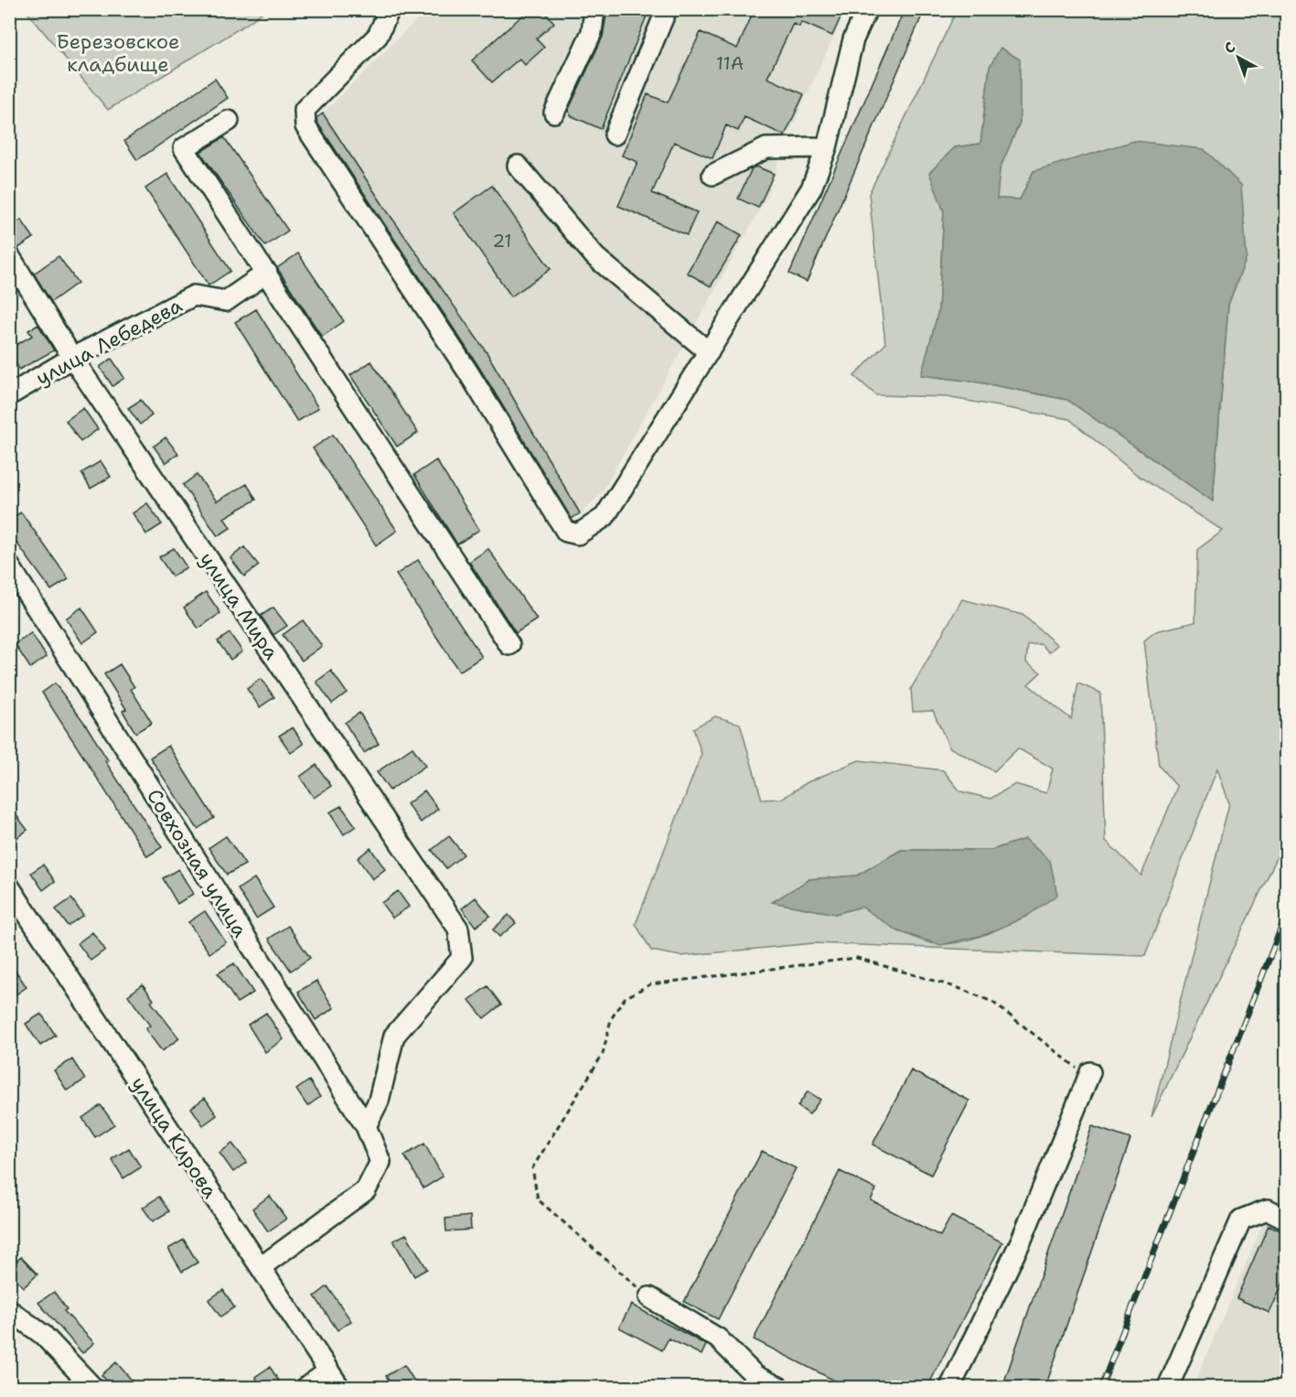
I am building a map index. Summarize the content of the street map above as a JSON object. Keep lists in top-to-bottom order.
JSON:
{
  "streets": {
    "street": [
      "улица Лебедева",
      "улица Мира",
      "Совхозная улица",
      "улица Кирова"
    ]
  },
  "crossings": [
    ["улица Лебедева", "улица Мира"],
    ["улица Мира", "Совхозная улица"],
    ["Совхозная улица", "улица Кирова"]
  ],
  "parks": ["Березовское кладбище"],
  "house_numbers": ["11А", "21"],
  "north": "top left"
}
